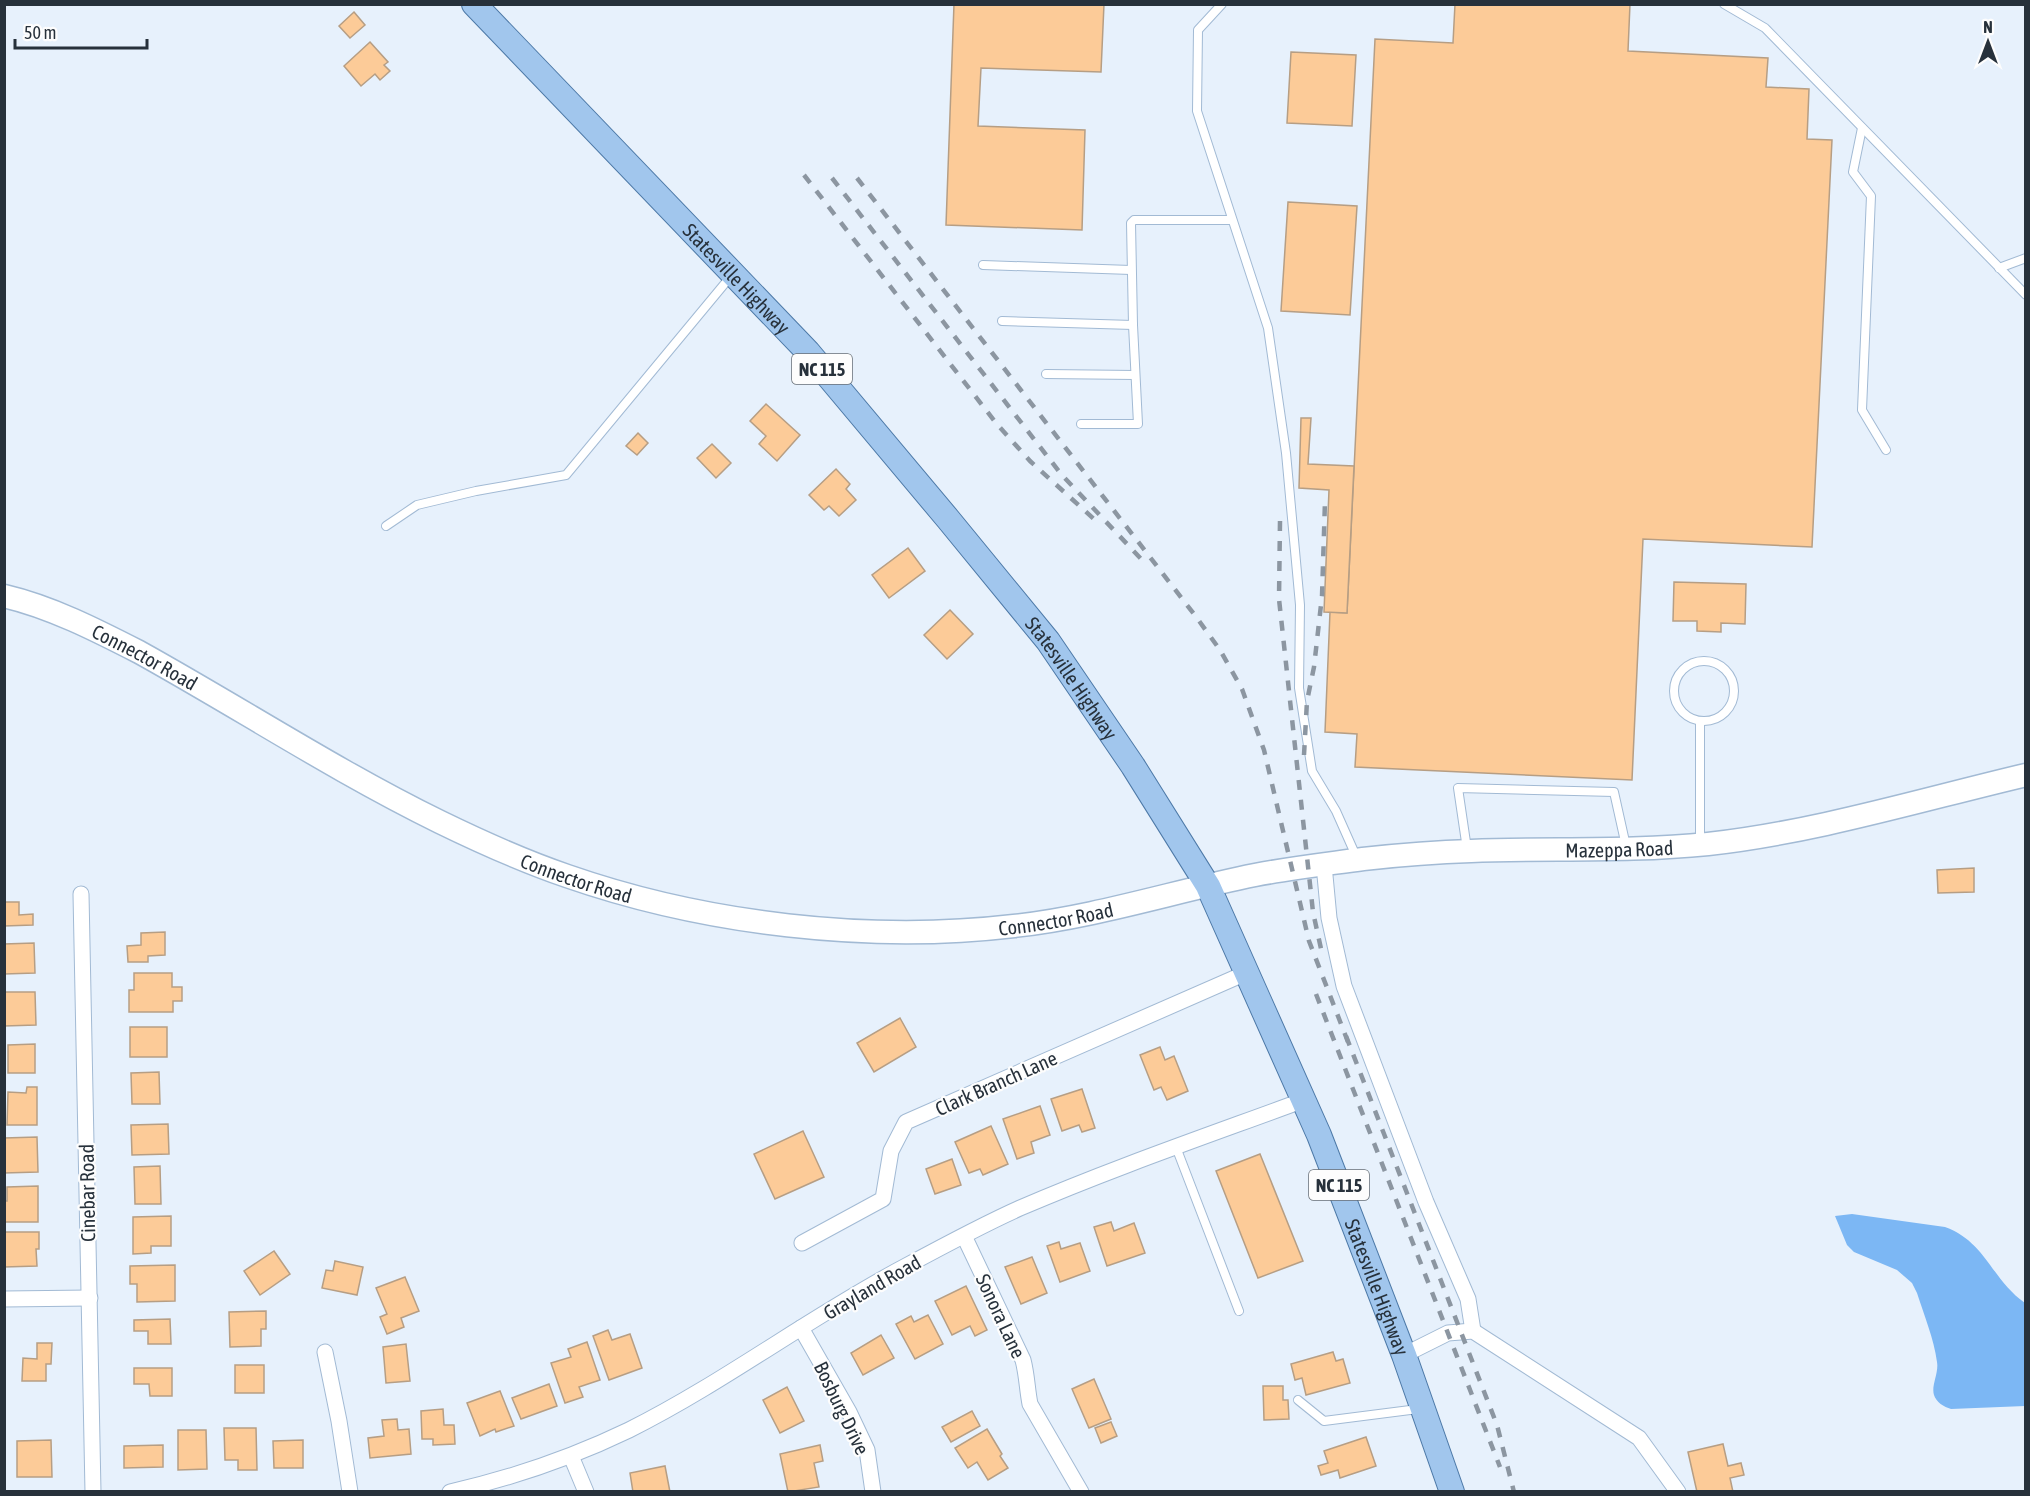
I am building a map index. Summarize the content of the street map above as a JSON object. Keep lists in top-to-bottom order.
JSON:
{
  "streets": {
    "main road": ["Statesville Highway", "NC 115"],
    "street": [
      "Connector Road",
      "Mazeppa Road",
      "Clark Branch Lane",
      "Cinebar Road",
      "Grayland Road",
      "Sonora Lane",
      "Bosburg Drive"
    ]
  },
  "crossings": [
    ["Statesville Highway", "Connector Road"],
    ["Statesville Highway", "Mazeppa Road"],
    ["Statesville Highway", "Clark Branch Lane"],
    ["Statesville Highway", "Grayland Road"],
    ["Connector Road", "Mazeppa Road"],
    ["Grayland Road", "Sonora Lane"],
    ["Grayland Road", "Bosburg Drive"]
  ],
  "scale_bar": "50 m",
  "north": "top"
}
